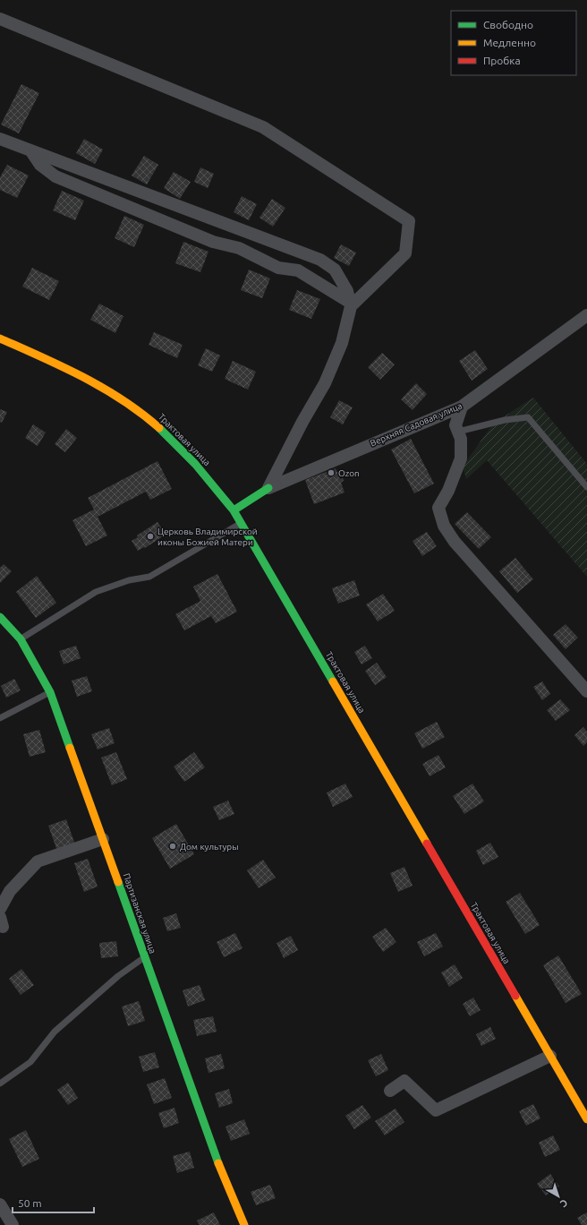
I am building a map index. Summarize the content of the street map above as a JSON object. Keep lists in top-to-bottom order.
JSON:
{
  "streets": {
    "main road": ["Трактовая улица", "Партизанская улица"],
    "street": ["Верхняя Садовая улица"]
  },
  "places": ["Ozon", "Церковь Владимирской иконы Божией Матери", "Дом культуры"],
  "legend": ["Свободно", "Медленно", "Пробка"],
  "scale_bar": "50 m",
  "north": "bottom right"
}
